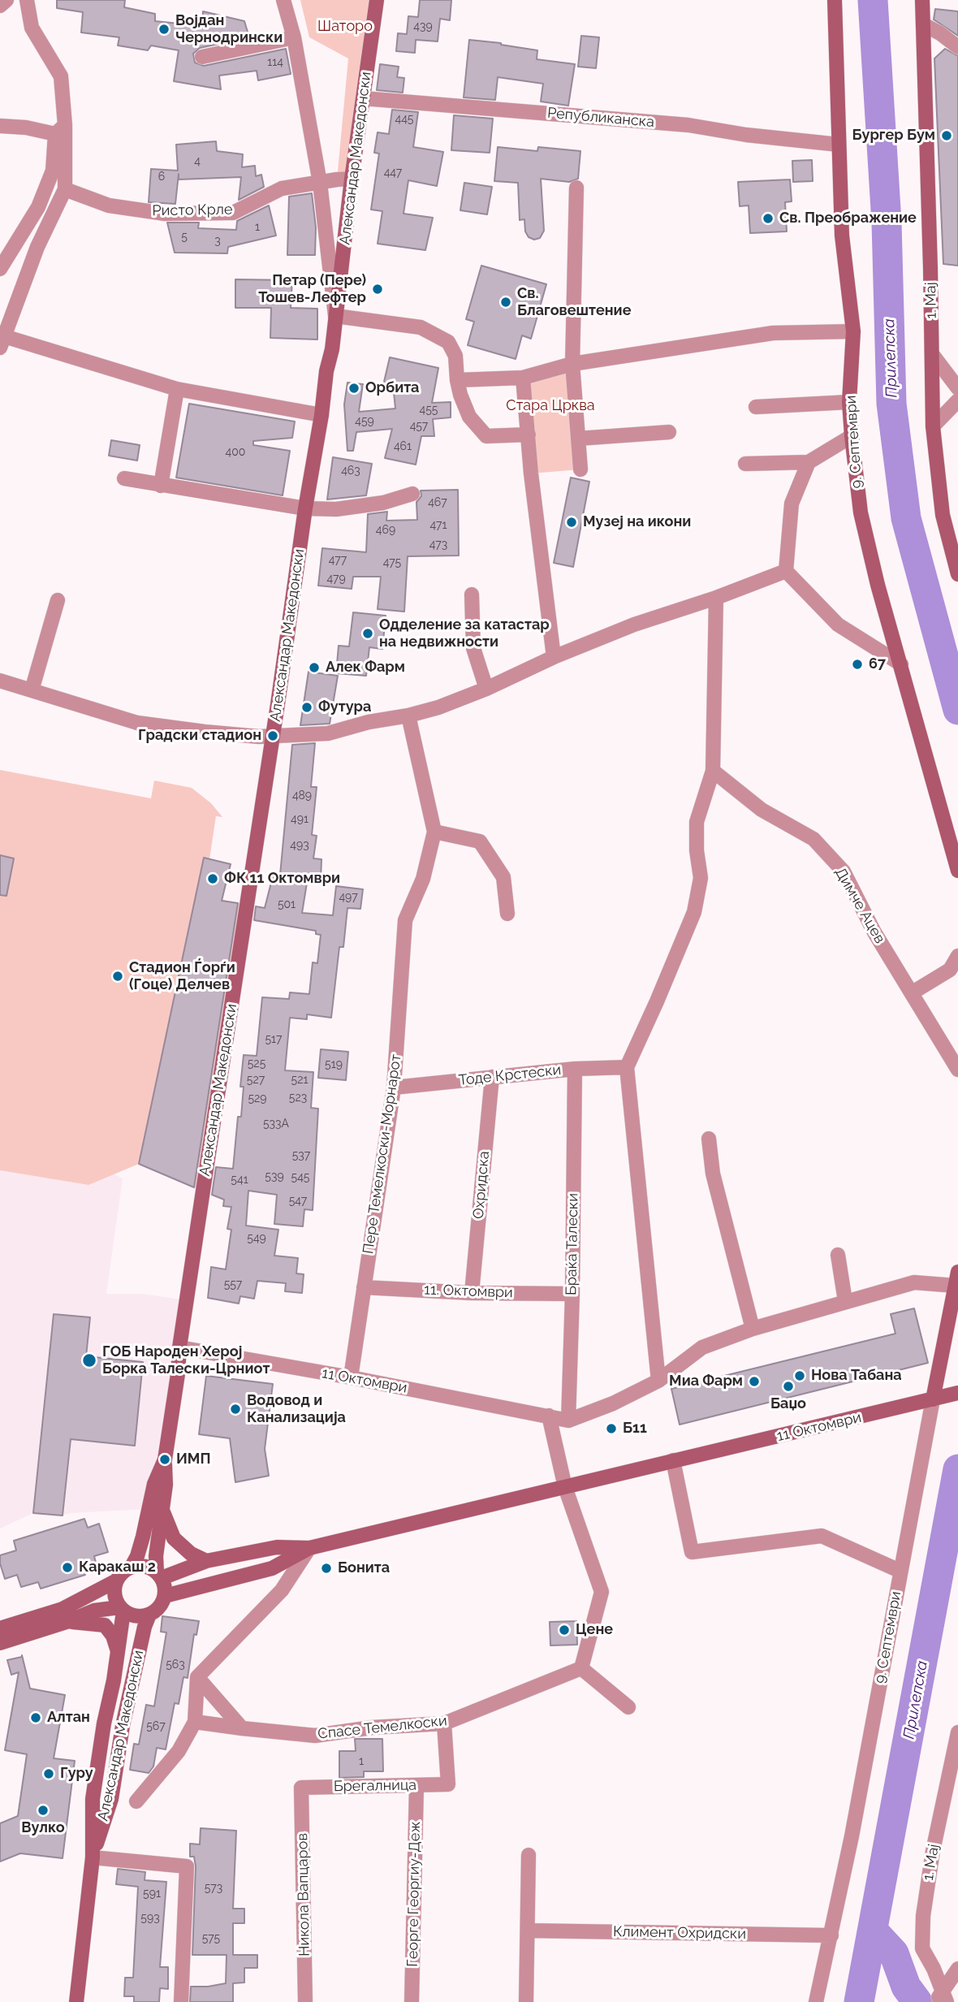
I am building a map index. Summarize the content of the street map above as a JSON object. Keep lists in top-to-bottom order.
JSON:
{
  "streets": {
    "street": [
      "Републиканска",
      "Александар Македонски",
      "Ристо Крле",
      "1. Мај",
      "9. Септември",
      "Димче Ацев",
      "Тоде Крстески",
      "Пере Темелкоски-Морнарот",
      "Охридска",
      "Браќа Талески",
      "11. Октомври",
      "11 Октомври",
      "Спасе Темелкоски",
      "Брегалница",
      "Георге Георгиу-Деж",
      "Никола Вапцаров",
      "Климент Охридски"
    ]
  },
  "crossings": [
    ["Републиканска", "Александар Македонски"],
    ["Републиканска", "9. Септември"],
    ["Александар Македонски", "Ристо Крле"],
    ["Александар Македонски", "11 Октомври"],
    ["9. Септември", "11 Октомври"],
    ["9. Септември", "Климент Охридски"],
    ["Тоде Крстески", "Пере Темелкоски-Морнарот"],
    ["Тоде Крстески", "Охридска"],
    ["Тоде Крстески", "Браќа Талески"],
    ["Пере Темелкоски-Морнарот", "11. Октомври"],
    ["Пере Темелкоски-Морнарот", "11 Октомври"],
    ["Охридска", "11. Октомври"],
    ["Браќа Талески", "11. Октомври"],
    ["Браќа Талески", "11 Октомври"],
    ["Спасе Темелкоски", "Брегалница"],
    ["Брегалница", "Георге Георгиу-Деж"],
    ["Брегалница", "Никола Вапцаров"]
  ],
  "water": ["Прилепска"],
  "parks": ["Шаторо", "Стара Црква"],
  "places": [
    "Војдан Чернодрински",
    "Бургер Бум",
    "Св. Преображение",
    "Петар (Пере) Тошев-Лефтер",
    "Св. Благовештение",
    "Орбита",
    "Музеј на икони",
    "Одделение за катастар на недвижности",
    "67",
    "Алек Фарм",
    "Футура",
    "Градски стадион",
    "ФК 11 Октомври",
    "Стадион Ѓорѓи (Гоце) Делчев",
    "ГОБ Народен Херој Борка Талески-Црниот",
    "Нова Табана",
    "Миа Фарм",
    "Баџо",
    "Водовод и Канализација",
    "Б11",
    "ИМП",
    "Каракаш 2",
    "Бонита",
    "Цене",
    "Алтан",
    "Гуру",
    "Вулко"
  ],
  "house_numbers": [
    "439",
    "114",
    "445",
    "4",
    "447",
    "6",
    "1",
    "5",
    "3",
    "455",
    "459",
    "457",
    "461",
    "400",
    "463",
    "467",
    "471",
    "469",
    "473",
    "477",
    "475",
    "479",
    "489",
    "491",
    "493",
    "497",
    "501",
    "517",
    "525",
    "519",
    "527",
    "521",
    "523",
    "529",
    "533А",
    "537",
    "539",
    "545",
    "541",
    "547",
    "549",
    "557",
    "563",
    "567",
    "1",
    "573",
    "591",
    "593",
    "575"
  ]
}
